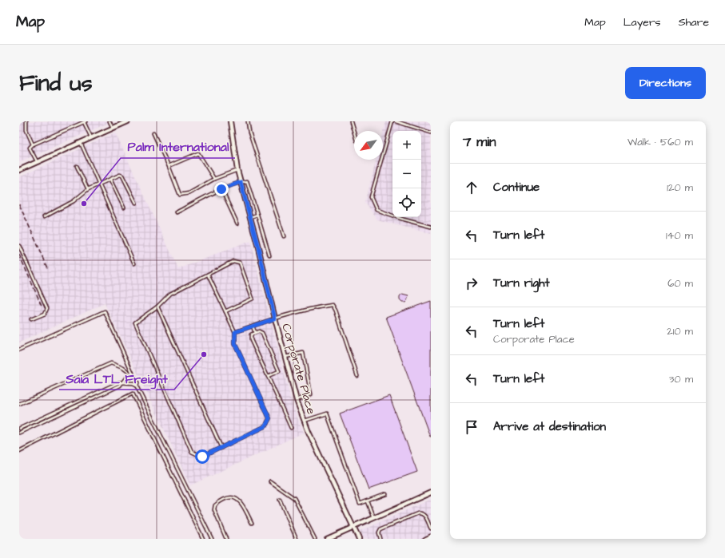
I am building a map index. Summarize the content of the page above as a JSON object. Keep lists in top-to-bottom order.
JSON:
{
  "streets": {
    "street": ["Corporate Place"]
  },
  "places": ["Palm International", "Saia LTL Freight"],
  "north": "bottom left",
  "page": {
    "header": "Map",
    "nav": ["Map", "Layers", "Share"],
    "buttons": "Directions",
    "title": "Find us",
    "heading": ["7 min", "Walk · 560 m"],
    "map_buttons": ["+", "−"],
    "list": [
      ["Continue", "120 m"],
      ["Turn left", "140 m"],
      ["Turn right", "60 m"],
      ["Turn left", "Corporate Place", "210 m"],
      ["Turn left", "30 m"],
      "Arrive at destination"
    ]
  }
}
